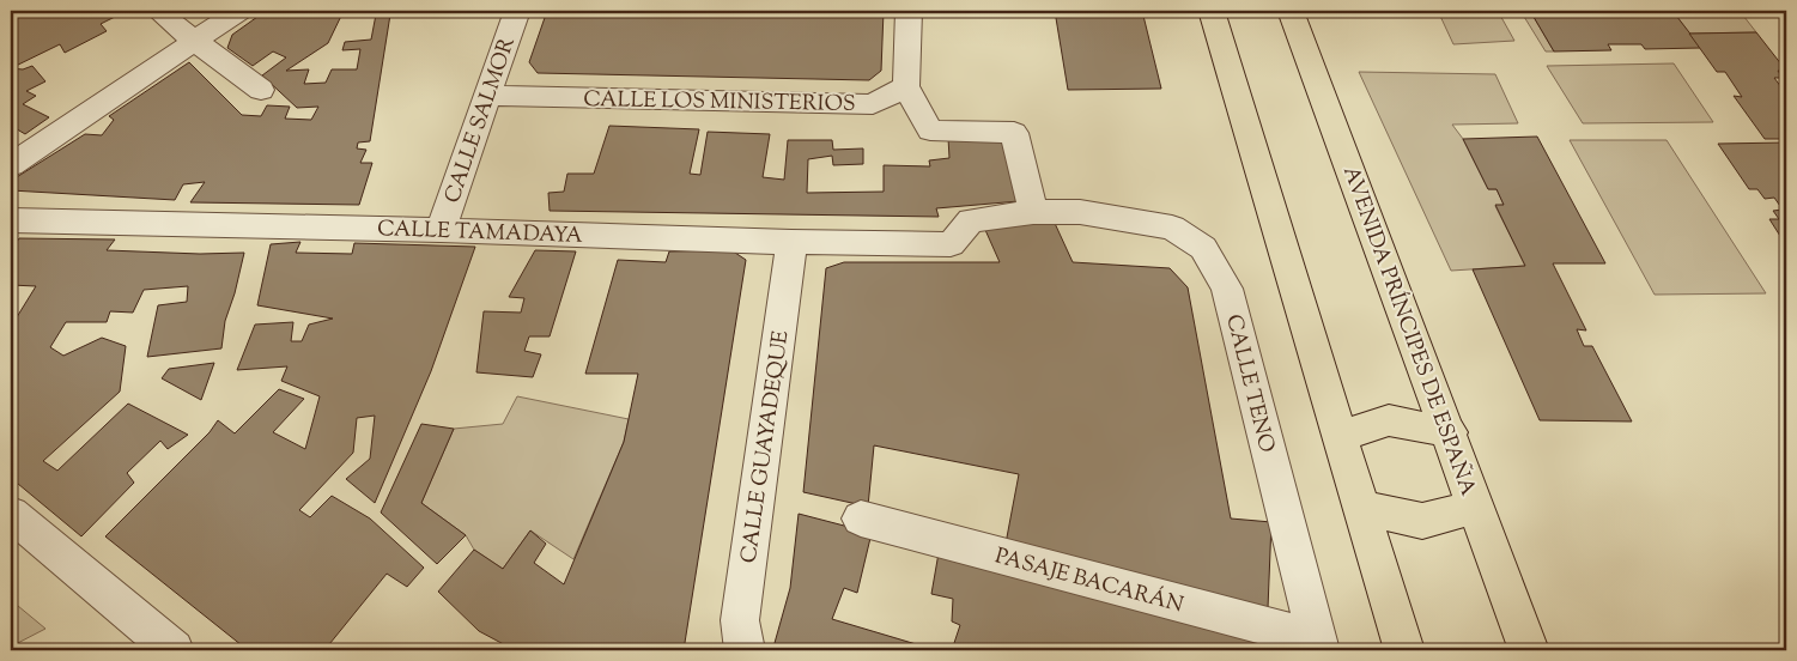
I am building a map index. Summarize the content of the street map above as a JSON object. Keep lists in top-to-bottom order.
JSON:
{
  "streets": {
    "main road": ["AVENIDA PRÍNCIPES DE ESPAÑA"],
    "street": [
      "CALLE LOS MINISTERIOS",
      "CALLE SALMOR",
      "CALLE TAMADAYA",
      "CALLE TENO",
      "CALLE GUAYADEQUE",
      "PASAJE BACARÁN"
    ]
  },
  "crossings": [
    ["CALLE LOS MINISTERIOS", "CALLE SALMOR"],
    ["CALLE SALMOR", "CALLE TAMADAYA"],
    ["CALLE TAMADAYA", "CALLE TENO"],
    ["CALLE TAMADAYA", "CALLE GUAYADEQUE"],
    ["CALLE TENO", "PASAJE BACARÁN"]
  ]
}
